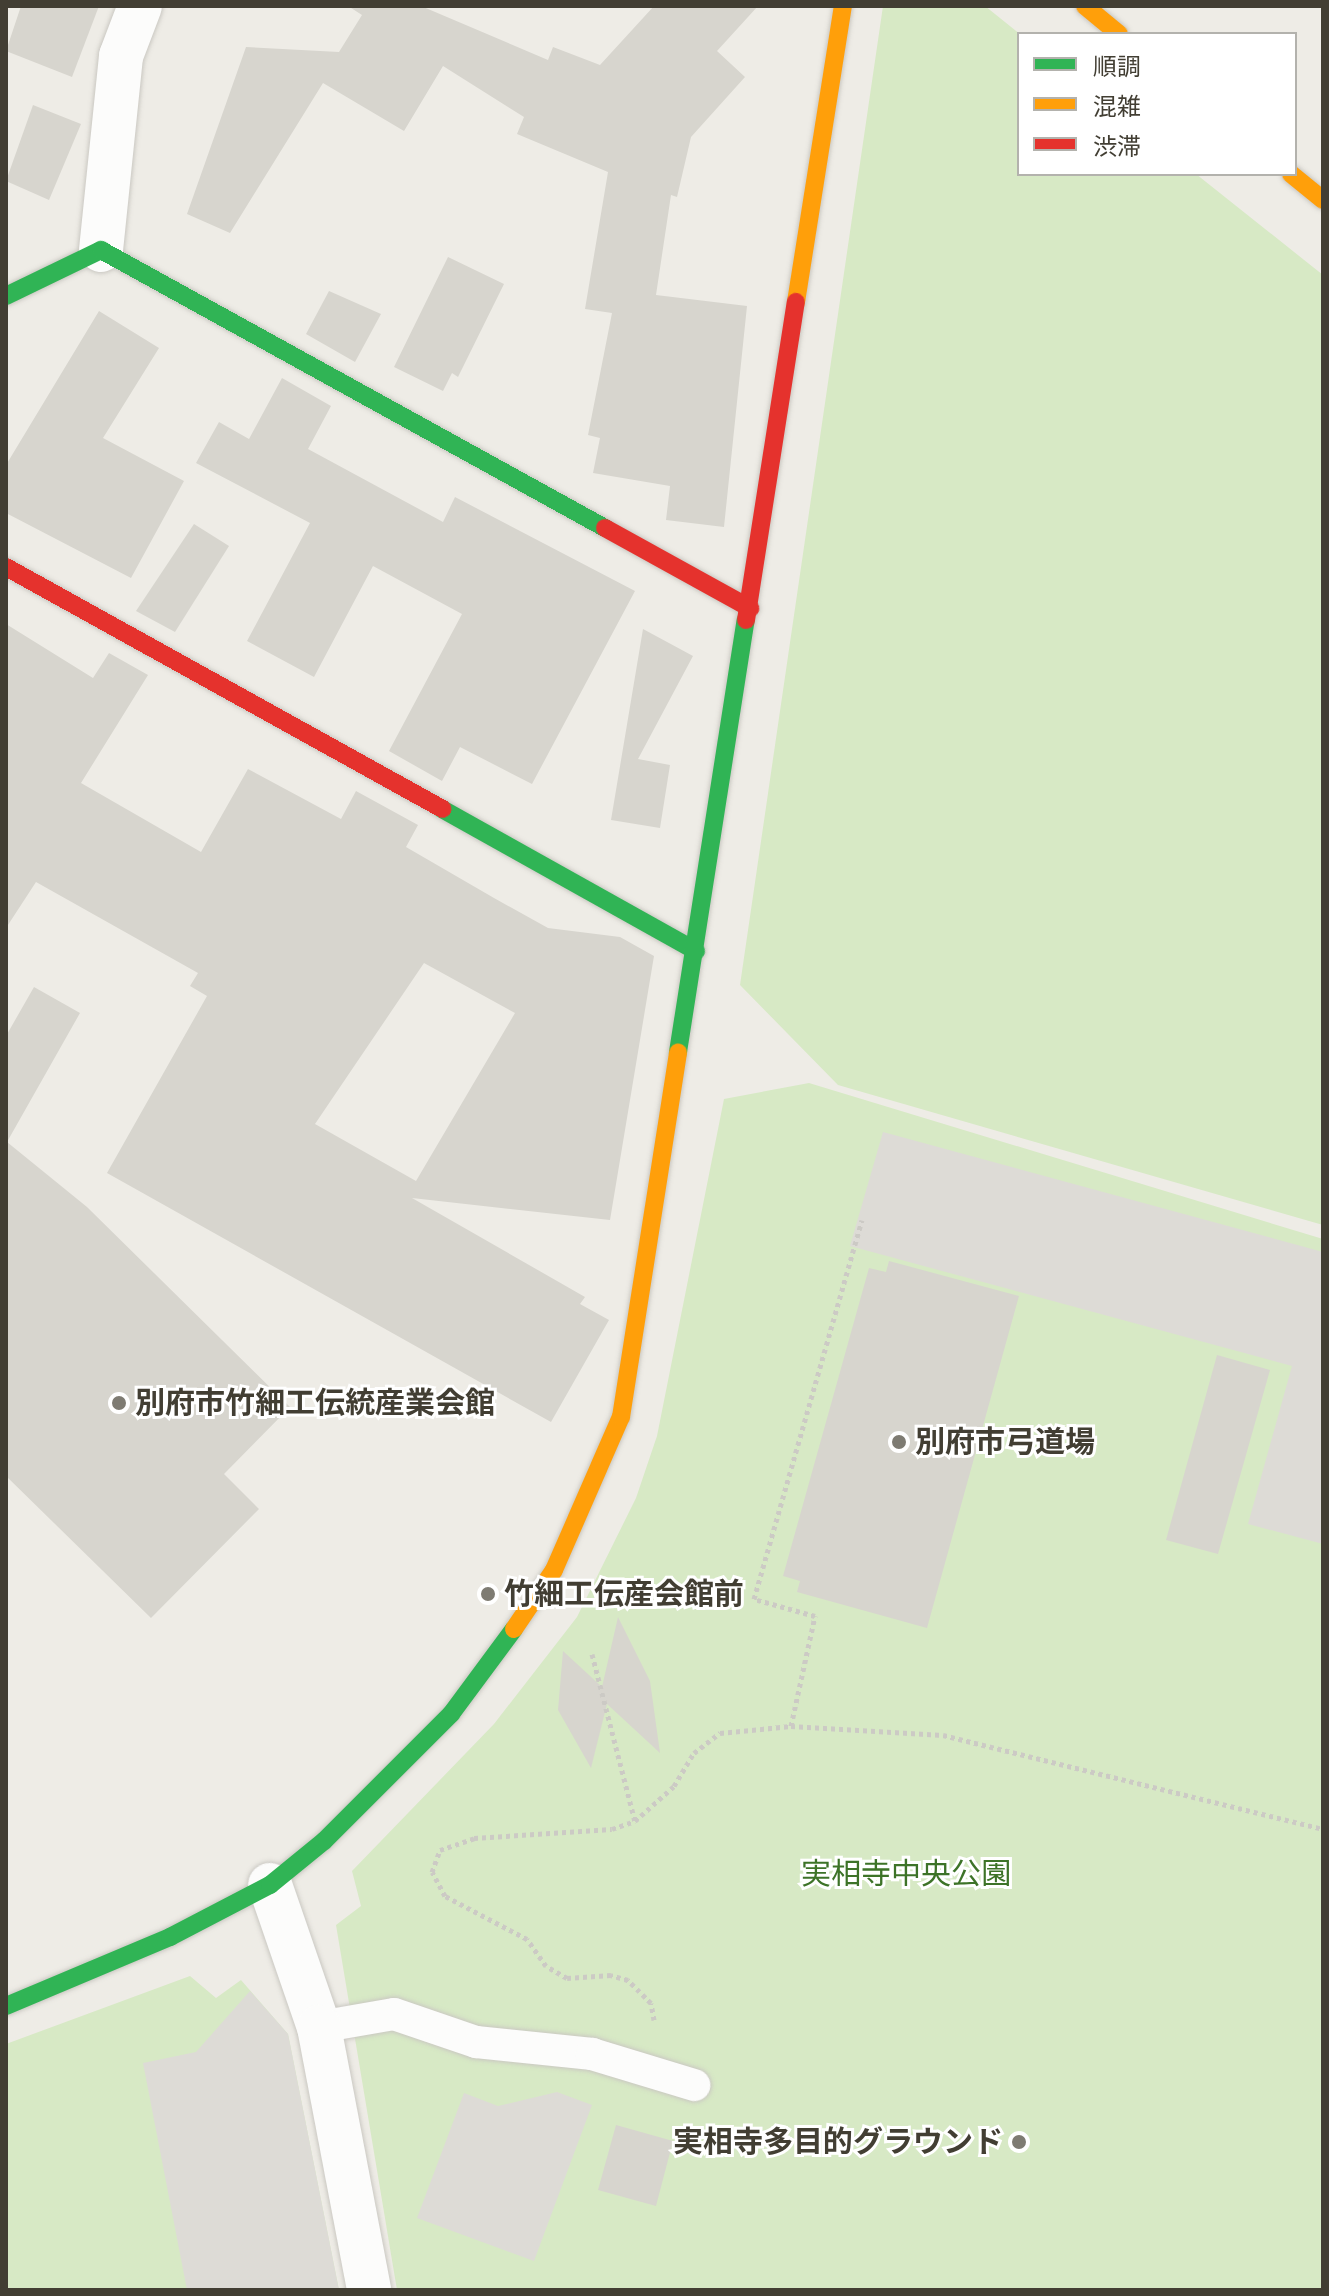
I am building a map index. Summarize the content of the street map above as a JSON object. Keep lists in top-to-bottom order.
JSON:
{
  "parks": ["実相寺中央公園"],
  "places": [
    "別府市竹細工伝統産業会館",
    "別府市弓道場",
    "竹細工伝産会館前",
    "実相寺多目的グラウンド"
  ],
  "legend": ["順調", "混雑", "渋滞"]
}
